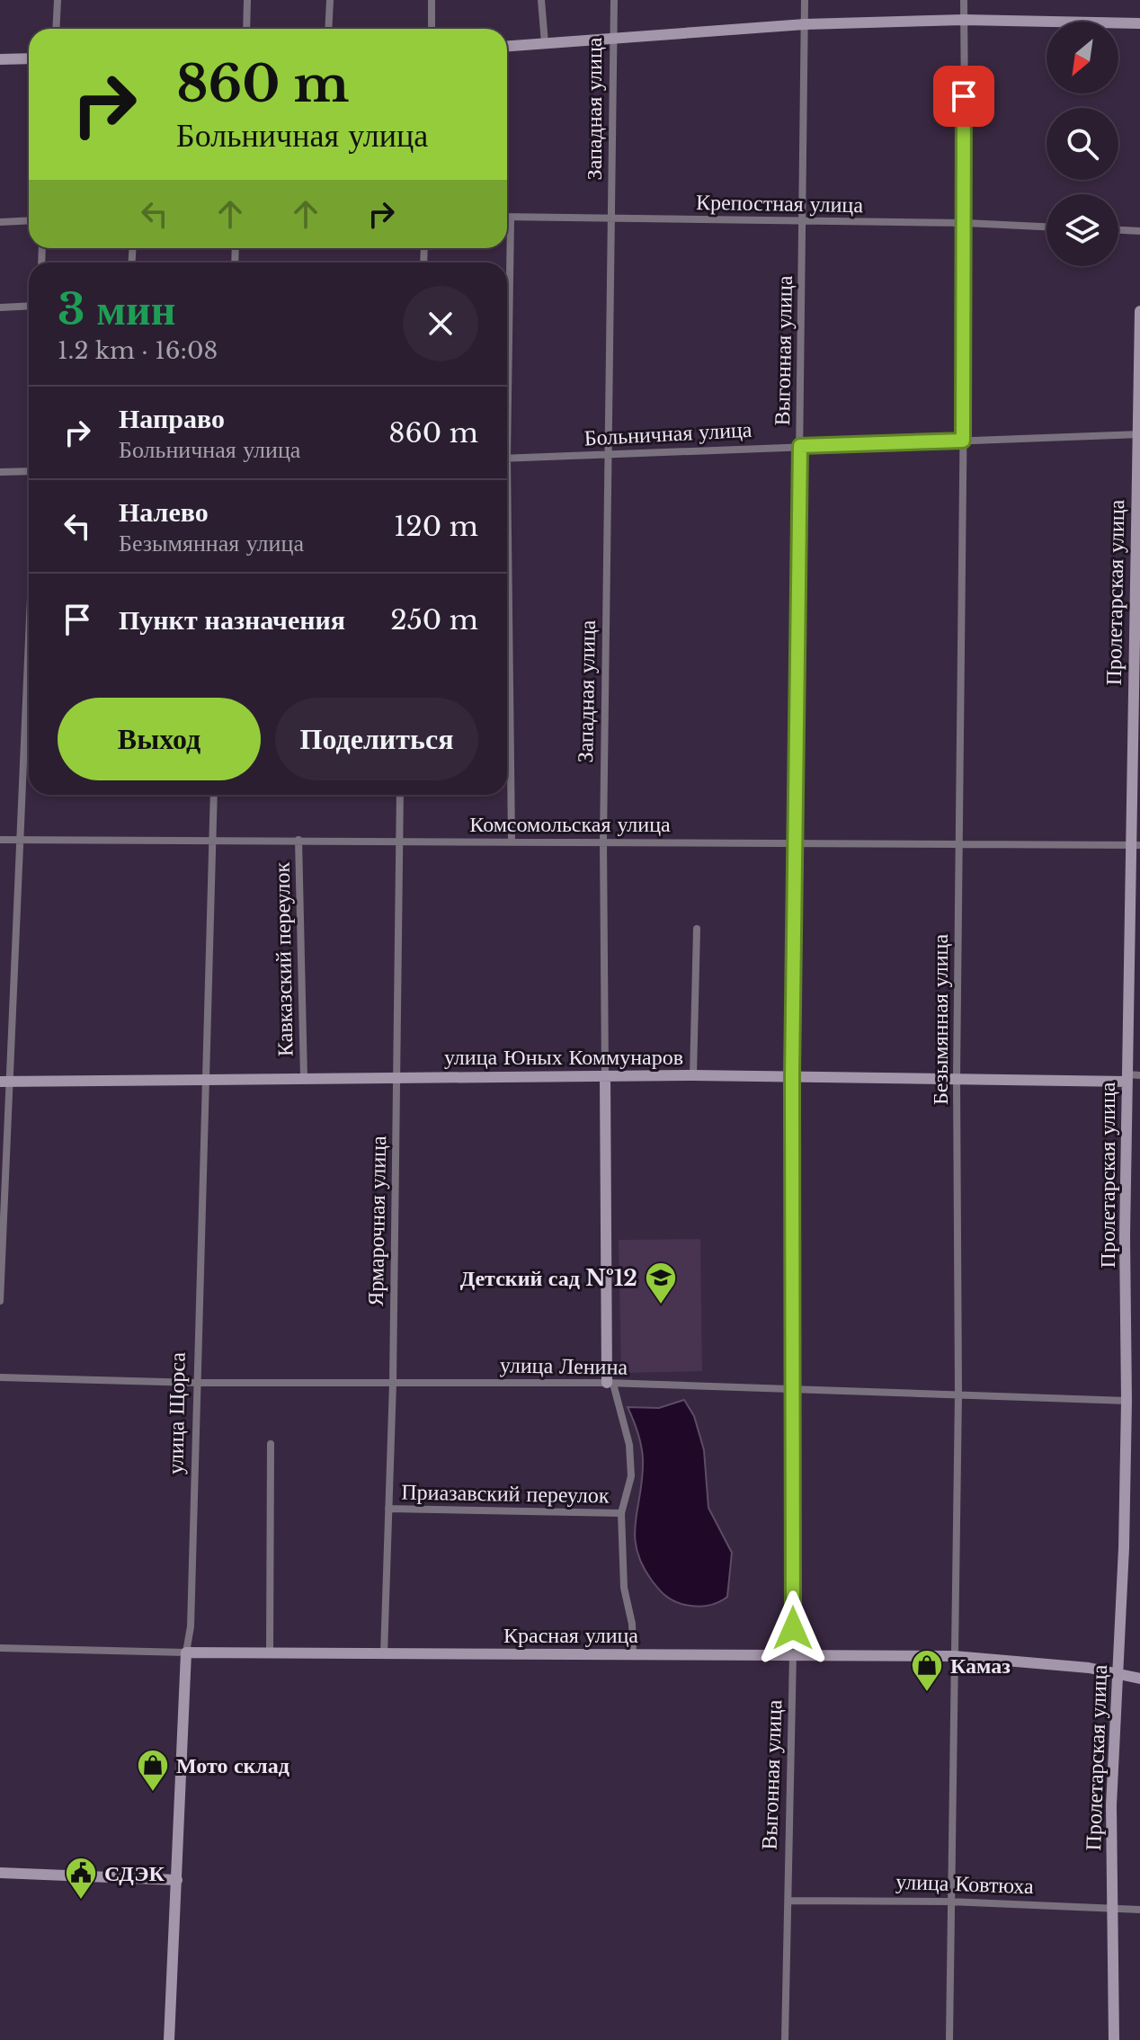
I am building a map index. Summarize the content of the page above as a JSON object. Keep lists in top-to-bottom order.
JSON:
{
  "streets": {
    "street": [
      "Западная улица",
      "Крепостная улица",
      "Выгонная улица",
      "Больничная улица",
      "Пролетарская улица",
      "Комсомольская улица",
      "Кавказский переулок",
      "Безымянная улица",
      "улица Юных Коммунаров",
      "Ярмарочная улица",
      "улица Ленина",
      "улица Щорса",
      "Приазавский переулок",
      "Красная улица",
      "улица Ковтюха"
    ]
  },
  "crossings": [
    ["Западная улица", "Крепостная улица"],
    ["Западная улица", "Больничная улица"],
    ["Западная улица", "Комсомольская улица"],
    ["Западная улица", "улица Юных Коммунаров"],
    ["Западная улица", "улица Ленина"],
    ["Крепостная улица", "Выгонная улица"],
    ["Крепостная улица", "Безымянная улица"],
    ["Выгонная улица", "Больничная улица"],
    ["Выгонная улица", "Комсомольская улица"],
    ["Выгонная улица", "улица Юных Коммунаров"],
    ["Выгонная улица", "улица Ленина"],
    ["Выгонная улица", "Красная улица"],
    ["Выгонная улица", "улица Ковтюха"],
    ["Больничная улица", "Пролетарская улица"],
    ["Больничная улица", "Безымянная улица"],
    ["Пролетарская улица", "Комсомольская улица"],
    ["Пролетарская улица", "улица Юных Коммунаров"],
    ["Пролетарская улица", "улица Ленина"],
    ["Пролетарская улица", "Красная улица"],
    ["Пролетарская улица", "улица Ковтюха"],
    ["Комсомольская улица", "Кавказский переулок"],
    ["Комсомольская улица", "Безымянная улица"],
    ["Комсомольская улица", "Ярмарочная улица"],
    ["Комсомольская улица", "улица Щорса"],
    ["Кавказский переулок", "улица Юных Коммунаров"],
    ["Безымянная улица", "улица Юных Коммунаров"],
    ["Безымянная улица", "улица Ленина"],
    ["Безымянная улица", "Красная улица"],
    ["Безымянная улица", "улица Ковтюха"],
    ["улица Юных Коммунаров", "Ярмарочная улица"],
    ["улица Юных Коммунаров", "улица Щорса"],
    ["Ярмарочная улица", "улица Ленина"],
    ["Ярмарочная улица", "Приазавский переулок"],
    ["Ярмарочная улица", "Красная улица"],
    ["улица Ленина", "улица Щорса"],
    ["улица Щорса", "Красная улица"]
  ],
  "places": {
    "school or university": ["Детский сад №12"],
    "shop": ["Камаз", "Мото склад"],
    "public building": ["СДЭК"]
  },
  "north": "bottom left",
  "page": {
    "turn": ["860 m", "Больничная улица"],
    "heading": ["3 мин", "1.2 km · 16:08"],
    "list": [
      {
        "name": "Направо",
        "note": "Больничная улица",
        "value": "860 m"
      },
      {
        "name": "Налево",
        "note": "Безымянная улица",
        "value": "120 m"
      },
      {
        "name": "Пункт назначения",
        "value": "250 m"
      }
    ],
    "buttons": ["Выход", "Поделиться"]
  }
}
